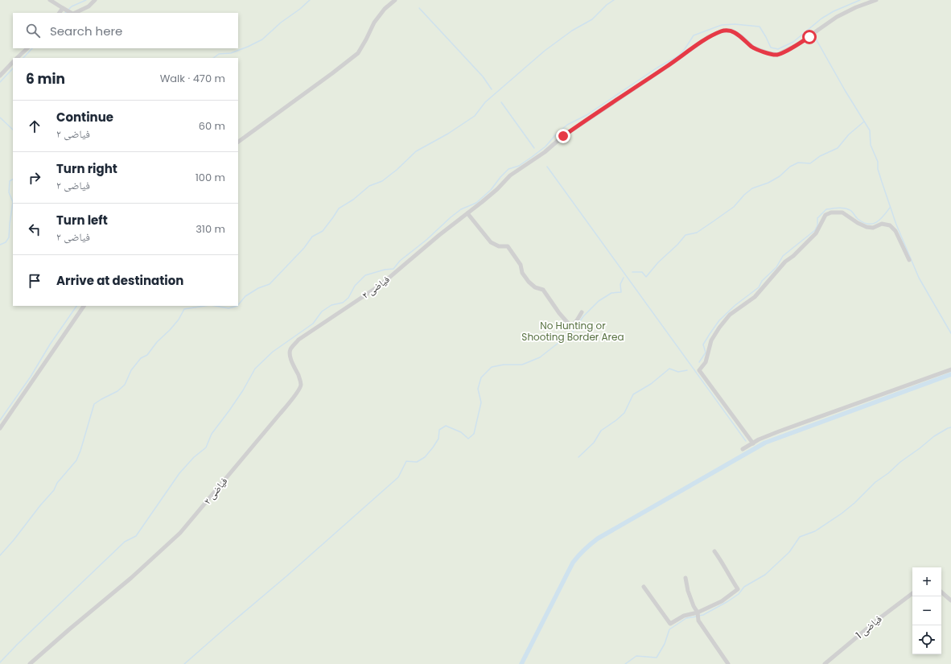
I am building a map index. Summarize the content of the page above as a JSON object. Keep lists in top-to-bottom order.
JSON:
{
  "streets": {
    "street": ["فیاضی ۲", "فیاضی 1"]
  },
  "parks": ["No Hunting or Shooting Border Area"],
  "page": {
    "search": "Search here",
    "heading": ["6 min", "Walk · 470 m"],
    "list": [
      ["Continue", "فیاضی ۲", "60 m"],
      ["Turn right", "فیاضی ۲", "100 m"],
      ["Turn left", "فیاضی ۲", "310 m"],
      "Arrive at destination"
    ],
    "map_buttons": ["+", "−"]
  }
}
